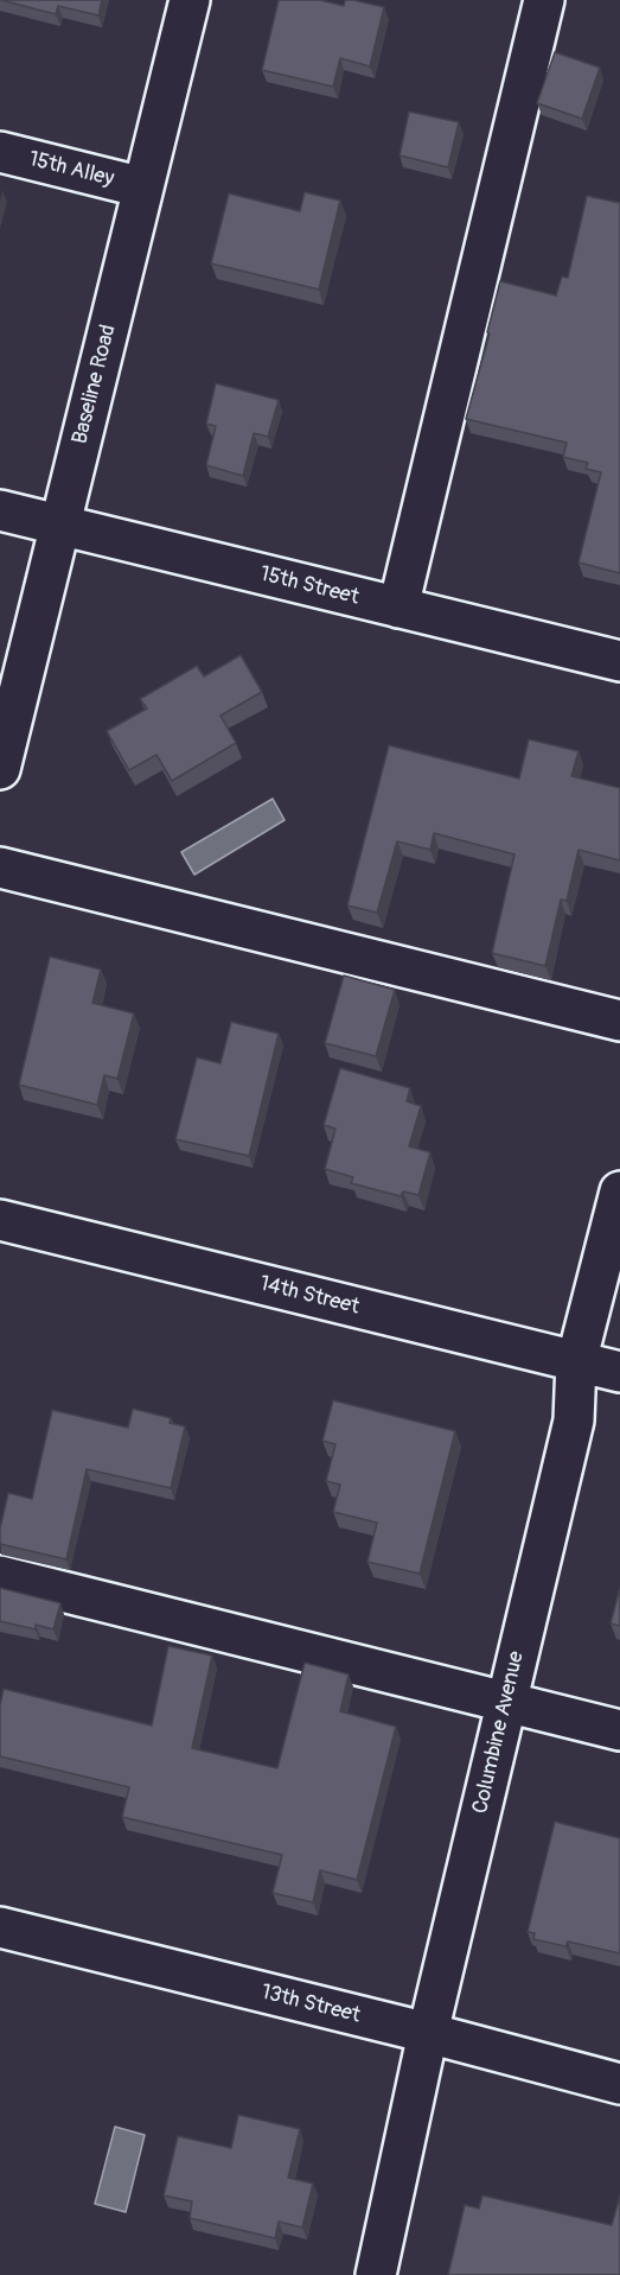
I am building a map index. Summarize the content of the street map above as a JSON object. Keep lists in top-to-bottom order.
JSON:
{
  "streets": {
    "street": [
      "15th Alley",
      "Baseline Road",
      "15th Street",
      "14th Street",
      "Columbine Avenue",
      "13th Street"
    ]
  },
  "crossings": [
    ["15th Alley", "Baseline Road"],
    ["Baseline Road", "15th Street"],
    ["14th Street", "Columbine Avenue"],
    ["Columbine Avenue", "13th Street"]
  ]
}
